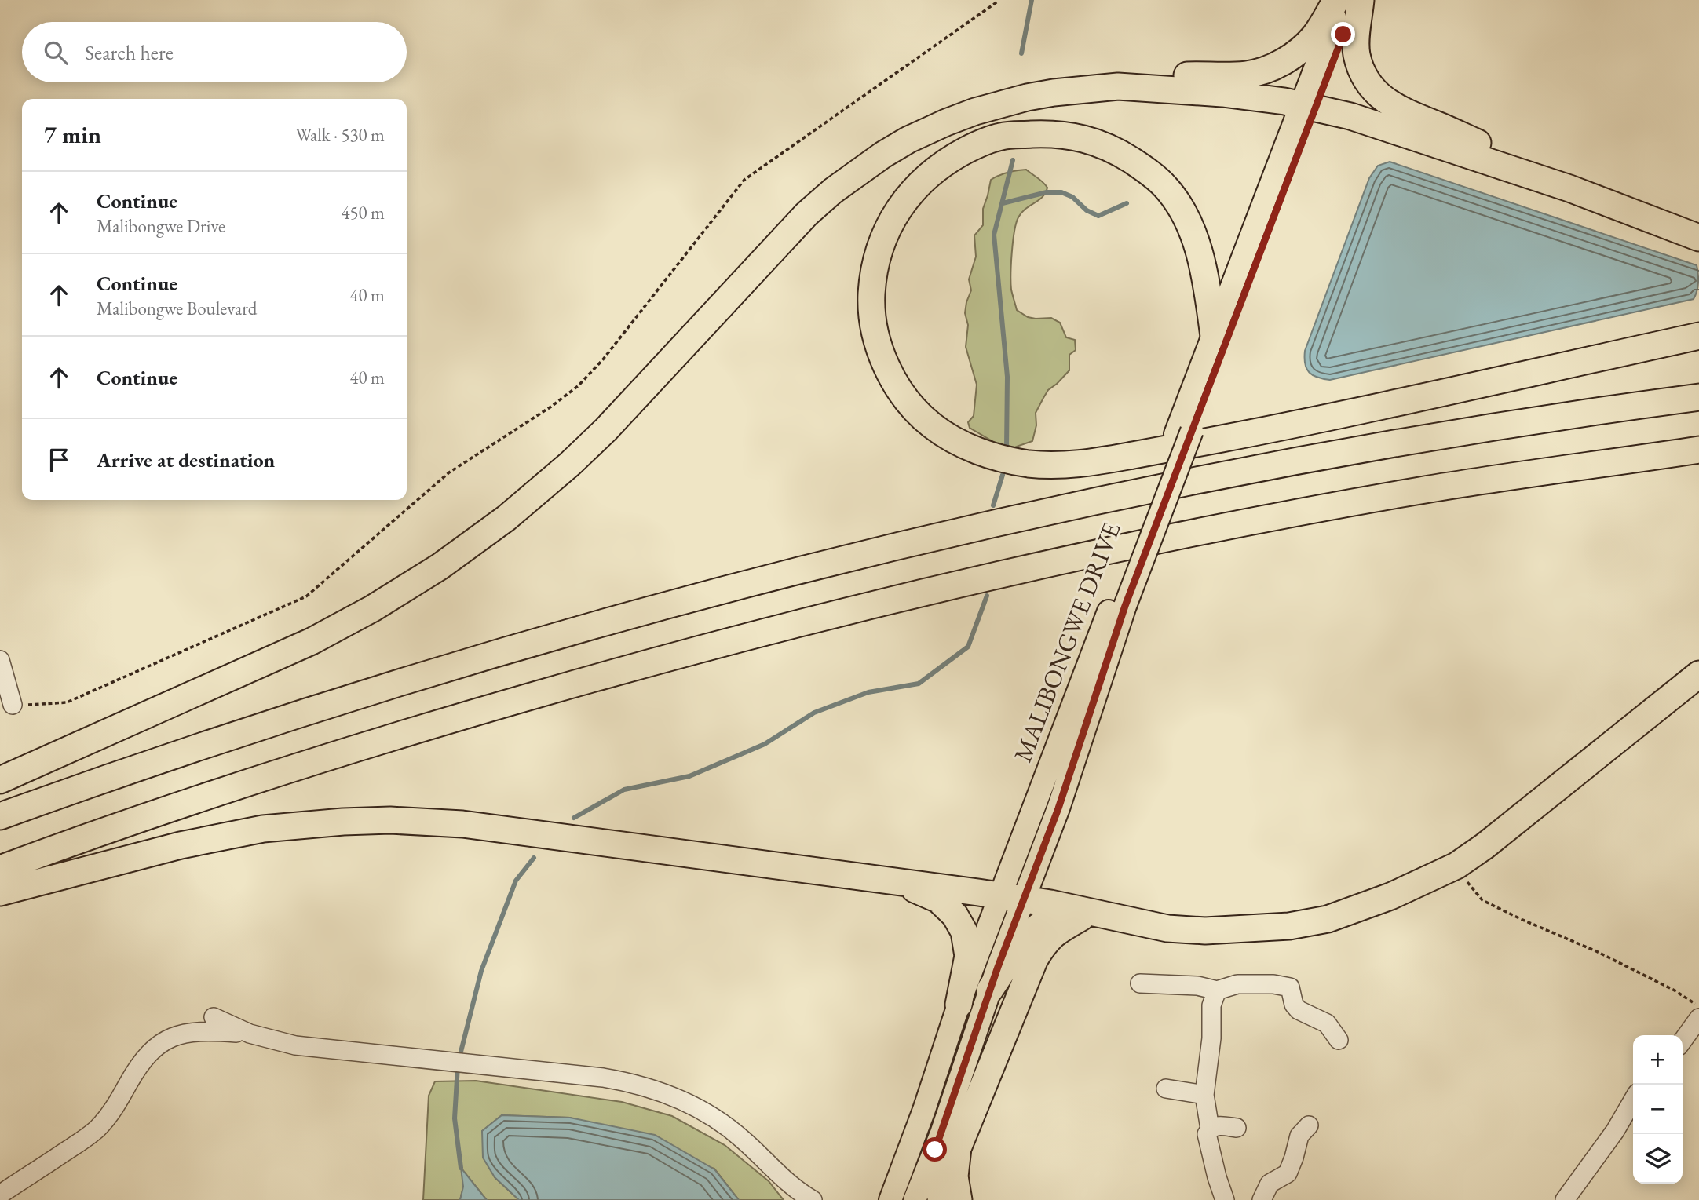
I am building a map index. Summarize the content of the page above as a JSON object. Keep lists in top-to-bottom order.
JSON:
{
  "streets": {
    "main road": ["MALIBONGWE DRIVE"]
  },
  "page": {
    "search": "Search here",
    "heading": ["7 min", "Walk · 530 m"],
    "list": [
      ["Continue", "Malibongwe Drive", "450 m"],
      ["Continue", "Malibongwe Boulevard", "40 m"],
      ["Continue", "40 m"],
      "Arrive at destination"
    ],
    "map_buttons": ["+", "−"]
  }
}
